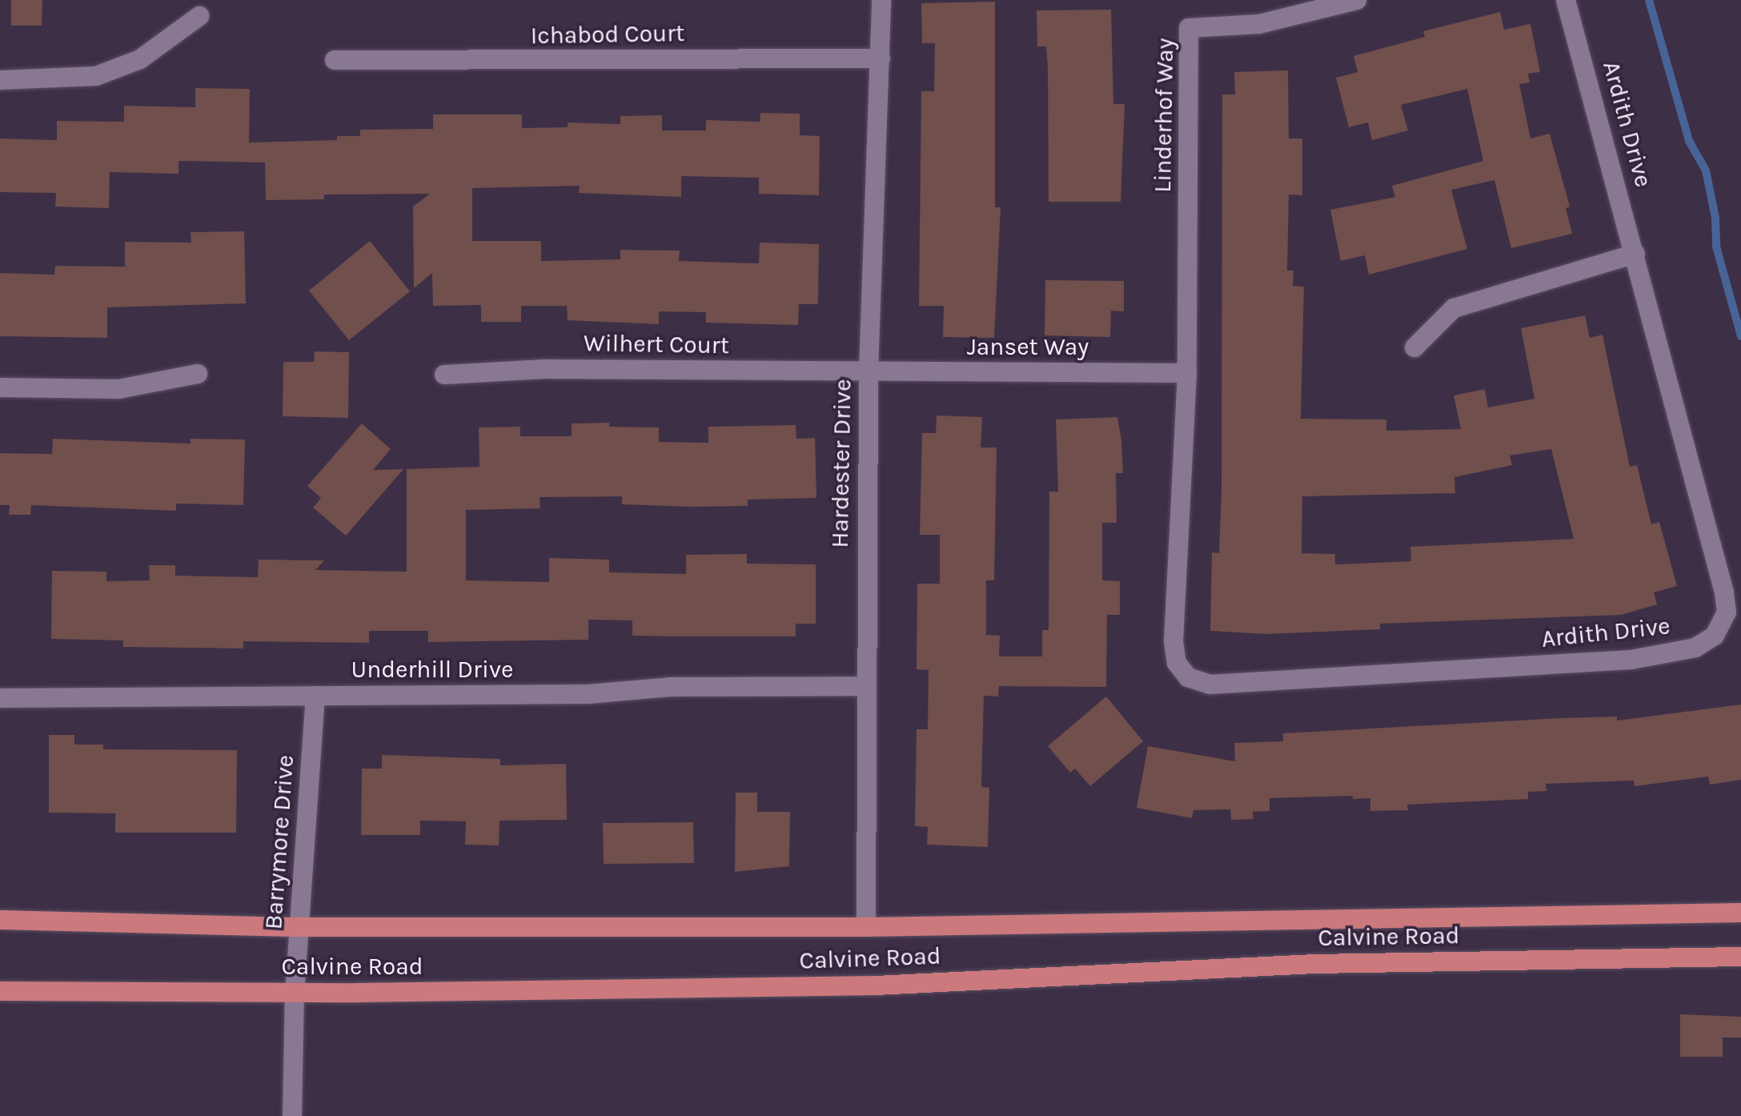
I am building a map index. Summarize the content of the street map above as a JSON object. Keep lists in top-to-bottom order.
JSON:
{
  "streets": {
    "main road": ["Calvine Road"],
    "street": [
      "Ichabod Court",
      "Linderhof Way",
      "Ardith Drive",
      "Wilhert Court",
      "Janset Way",
      "Hardester Drive",
      "Underhill Drive",
      "Barrymore Drive"
    ]
  },
  "crossings": [
    ["Ichabod Court", "Hardester Drive"],
    ["Linderhof Way", "Ardith Drive"],
    ["Linderhof Way", "Janset Way"],
    ["Ardith Drive", "Janset Way"],
    ["Wilhert Court", "Janset Way"],
    ["Wilhert Court", "Hardester Drive"],
    ["Janset Way", "Hardester Drive"],
    ["Hardester Drive", "Underhill Drive"],
    ["Hardester Drive", "Calvine Road"],
    ["Underhill Drive", "Barrymore Drive"],
    ["Barrymore Drive", "Calvine Road"]
  ]
}
